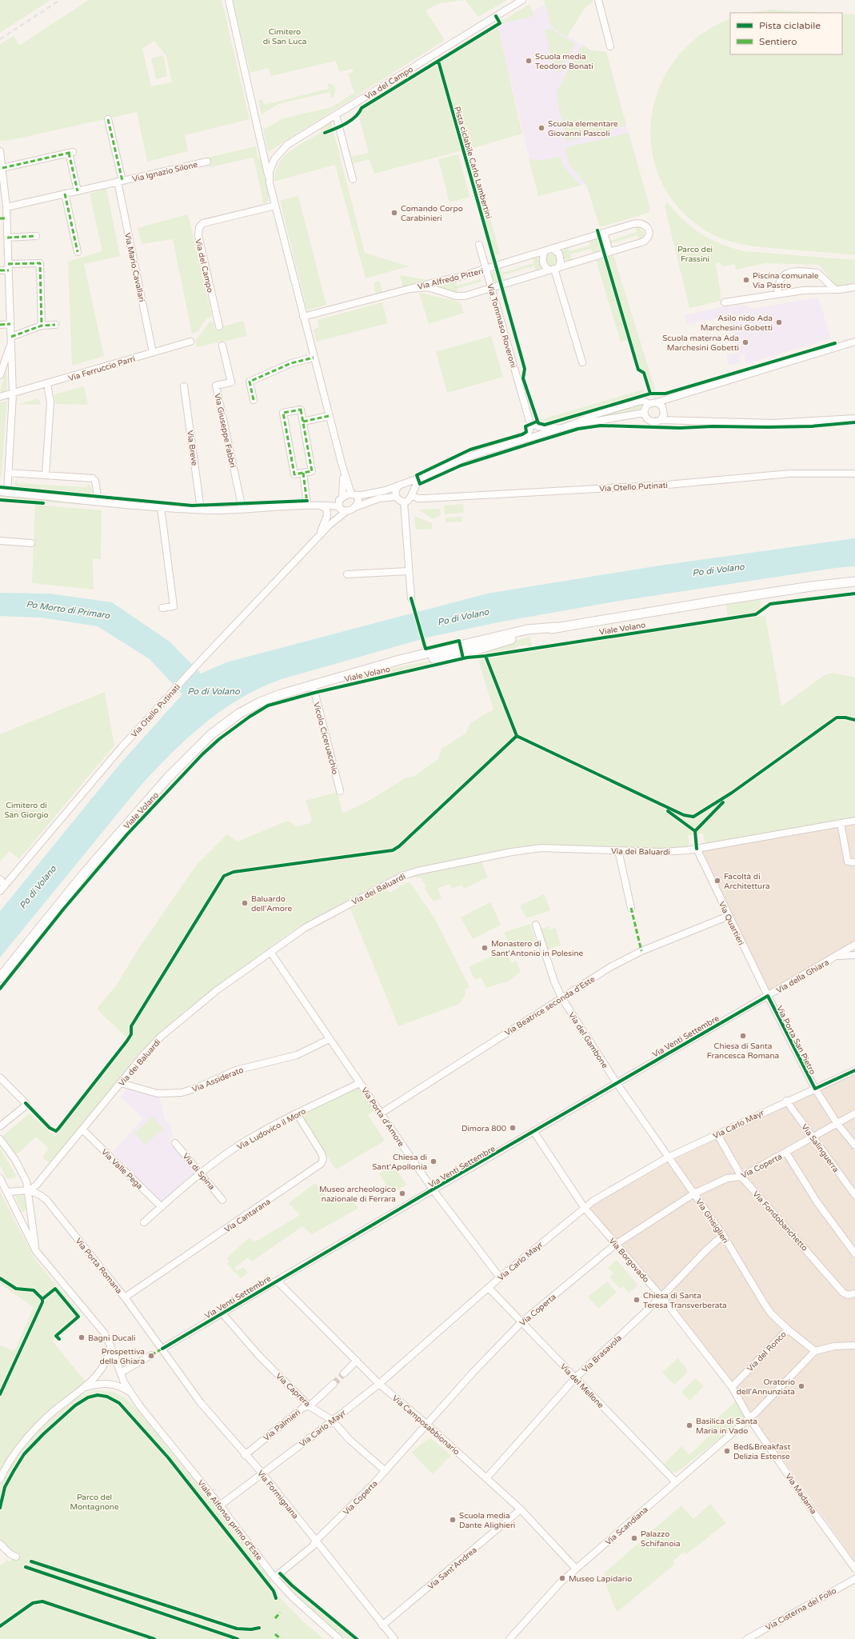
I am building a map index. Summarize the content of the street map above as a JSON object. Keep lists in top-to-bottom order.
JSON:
{
  "streets": {
    "main road": ["Viale Volano"],
    "street": [
      "Via del Campo",
      "Via Ignazio Silone",
      "Via Mario Cavallari",
      "Via Alfredo Pitteri",
      "Via Tommaso Roveroni",
      "Via Ferruccio Parri",
      "Via Giuseppe Fabbri",
      "Via Breve",
      "Via Otello Putinati",
      "Vicolo Ciceruacchio",
      "Via dei Baluardi",
      "Via Quartieri",
      "Via della Ghiara",
      "Via Beatrice seconda d'Este",
      "Via Venti Settembre",
      "Via del Gambone",
      "Via Porta San Pietro",
      "Via Assiderato",
      "Via Porta d'Amore",
      "Via Carlo Mayr",
      "Via Ludovico il Moro",
      "Via Salinguerra",
      "Via Coperta",
      "Via Valle Pega",
      "Via di Spina",
      "Via Cantarana",
      "Via Ghisiglieri",
      "Via Fondobanchetto",
      "Via Borgovado",
      "Via Porta Romana",
      "Via del Ronco",
      "Via Brasavola",
      "Via del Mellone",
      "Via Caprera",
      "Via Palmieri",
      "Via Camposabbionario",
      "Via Madama",
      "Via Formignana",
      "Viale Alfonso primo d'Este",
      "Via Scandiana",
      "Via Sant'Andrea",
      "Via Cisterna del Follo"
    ],
    "cycle path": ["Pista ciclabile Carlo Lambertini"]
  },
  "crossings": [
    ["Via del Campo", "Via Alfredo Pitteri"],
    ["Via del Campo", "Via Otello Putinati"],
    ["Via Ignazio Silone", "Via Mario Cavallari"],
    ["Via Mario Cavallari", "Via Ferruccio Parri"],
    ["Via Alfredo Pitteri", "Via Tommaso Roveroni"],
    ["Viale Volano", "Vicolo Ciceruacchio"],
    ["Via dei Baluardi", "Via Quartieri"],
    ["Via dei Baluardi", "Via Assiderato"],
    ["Via dei Baluardi", "Via Porta d'Amore"],
    ["Via dei Baluardi", "Via Valle Pega"],
    ["Via dei Baluardi", "Via Porta Romana"],
    ["Via Quartieri", "Via della Ghiara"],
    ["Via Quartieri", "Via Beatrice seconda d'Este"],
    ["Via Quartieri", "Via Venti Settembre"],
    ["Via Quartieri", "Via Porta San Pietro"],
    ["Via della Ghiara", "Via Venti Settembre"],
    ["Via della Ghiara", "Via Porta San Pietro"],
    ["Via Beatrice seconda d'Este", "Via del Gambone"],
    ["Via Beatrice seconda d'Este", "Via Porta d'Amore"],
    ["Via Venti Settembre", "Via del Gambone"],
    ["Via Venti Settembre", "Via Porta San Pietro"],
    ["Via Venti Settembre", "Via Porta d'Amore"],
    ["Via Venti Settembre", "Via Ghisiglieri"],
    ["Via Venti Settembre", "Via Borgovado"],
    ["Via Venti Settembre", "Via Porta Romana"],
    ["Via Venti Settembre", "Via Caprera"],
    ["Via Venti Settembre", "Via Camposabbionario"],
    ["Via Venti Settembre", "Via Formignana"],
    ["Via del Gambone", "Via Ghisiglieri"],
    ["Via Porta San Pietro", "Via Carlo Mayr"],
    ["Via Porta San Pietro", "Via Coperta"],
    ["Via Assiderato", "Via Porta d'Amore"],
    ["Via Porta d'Amore", "Via Carlo Mayr"],
    ["Via Porta d'Amore", "Via Ludovico il Moro"],
    ["Via Carlo Mayr", "Via Salinguerra"],
    ["Via Carlo Mayr", "Via Ghisiglieri"],
    ["Via Carlo Mayr", "Via Fondobanchetto"],
    ["Via Carlo Mayr", "Via Borgovado"],
    ["Via Carlo Mayr", "Via del Mellone"],
    ["Via Carlo Mayr", "Via Caprera"],
    ["Via Carlo Mayr", "Via Camposabbionario"],
    ["Via Carlo Mayr", "Via Formignana"],
    ["Via Carlo Mayr", "Viale Alfonso primo d'Este"],
    ["Via Ludovico il Moro", "Via Valle Pega"],
    ["Via Ludovico il Moro", "Via di Spina"],
    ["Via Ludovico il Moro", "Via Cantarana"],
    ["Via Salinguerra", "Via Coperta"],
    ["Via Coperta", "Via Ghisiglieri"],
    ["Via Coperta", "Via Fondobanchetto"],
    ["Via Coperta", "Via Borgovado"],
    ["Via Coperta", "Via del Mellone"],
    ["Via Coperta", "Via Caprera"],
    ["Via Coperta", "Via Camposabbionario"],
    ["Via Coperta", "Via Formignana"],
    ["Via Coperta", "Viale Alfonso primo d'Este"],
    ["Via Cantarana", "Via Porta Romana"],
    ["Via Ghisiglieri", "Via del Ronco"],
    ["Via Ghisiglieri", "Via Brasavola"],
    ["Via Ghisiglieri", "Via Scandiana"],
    ["Via Borgovado", "Via del Ronco"],
    ["Via Borgovado", "Via Brasavola"],
    ["Via Borgovado", "Via Madama"],
    ["Via Borgovado", "Via Scandiana"],
    ["Via Porta Romana", "Via Formignana"],
    ["Via Brasavola", "Via del Mellone"],
    ["Via Brasavola", "Via Camposabbionario"],
    ["Via del Mellone", "Via Scandiana"],
    ["Via Caprera", "Via Palmieri"],
    ["Via Palmieri", "Via Formignana"],
    ["Via Camposabbionario", "Via Scandiana"],
    ["Via Camposabbionario", "Via Sant'Andrea"],
    ["Via Madama", "Via Scandiana"],
    ["Via Formignana", "Via Sant'Andrea"]
  ],
  "water": ["Po di Volano", "Po Morto di Primaro"],
  "parks": [
    "Cimitero di San Luca",
    "Parco dei Frassini",
    "Cimitero di San Giorgio",
    "Parco del Montagnone"
  ],
  "places": [
    "Scuola media Teodoro Bonati",
    "Scuola elementare Giovanni Pascoli",
    "Comando Corpo Carabinieri",
    "Piscina comunale Via Pastro",
    "Asilo nido Ada Marchesini Gobetti",
    "Scuola materna Ada Marchesini Gobetti",
    "Facoltà di Architettura",
    "Baluardo dell'Amore",
    "Monastero di Sant'Antonio in Polesine",
    "Chiesa di Santa Francesca Romana",
    "Dimora 800",
    "Chiesa di Sant'Apollonia",
    "Museo archeologico nazionale di Ferrara",
    "Chiesa di Santa Teresa Transverberata",
    "Bagni Ducali",
    "Prospettiva della Ghiara",
    "Oratorio dell'Annunziata",
    "Basilica di Santa Maria in Vado",
    "Bed&Breakfast Delizia Estense",
    "Scuola media Dante Alighieri",
    "Palazzo Schifanoia",
    "Museo Lapidario"
  ],
  "legend": ["Pista ciclabile", "Sentiero"]
}
